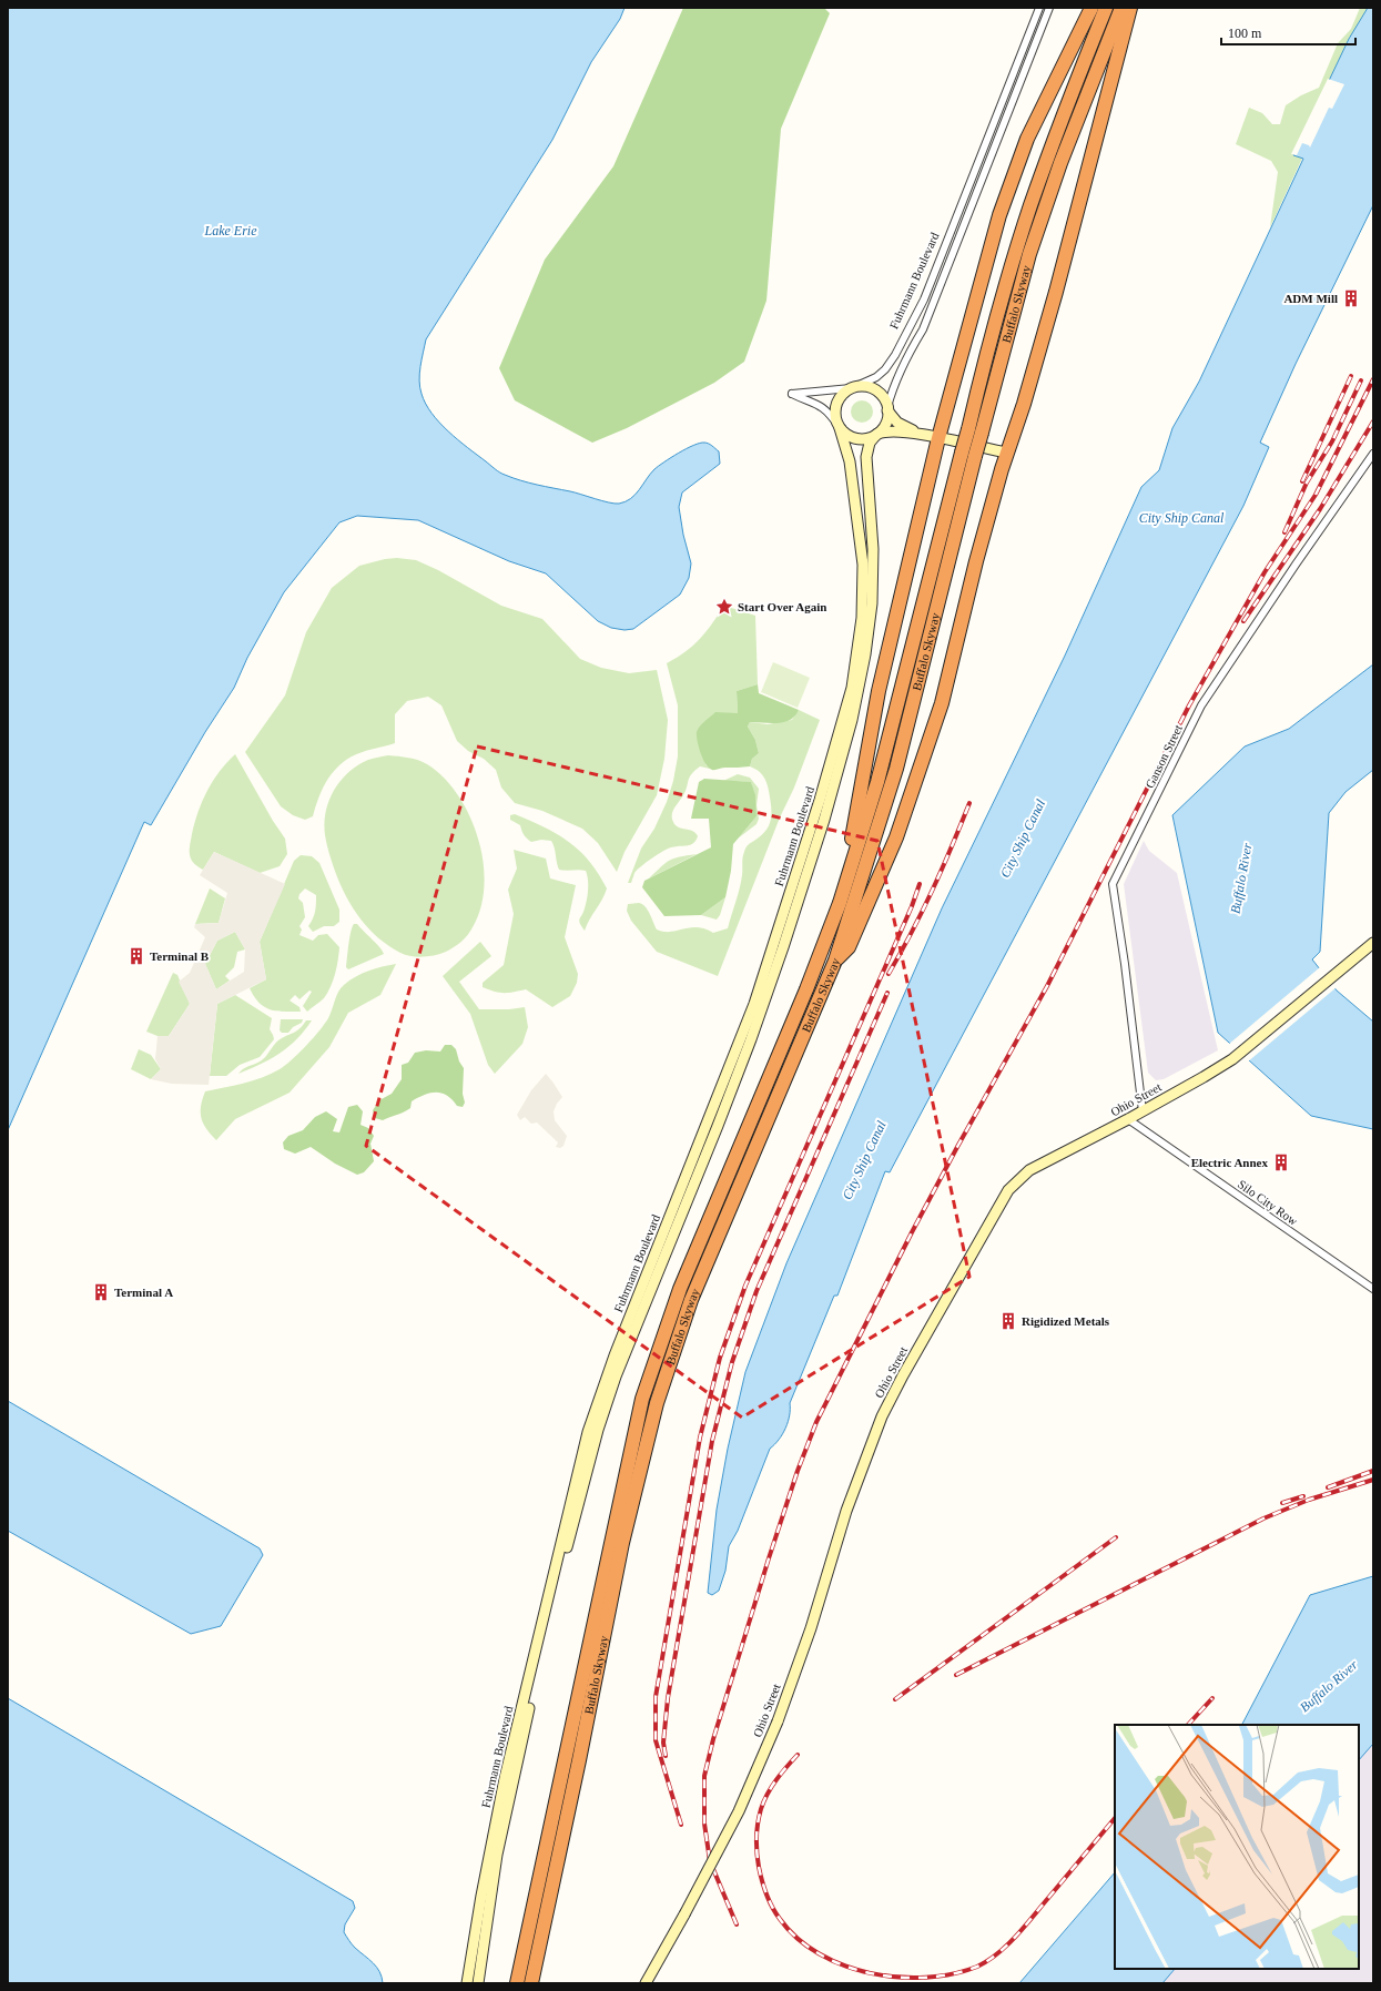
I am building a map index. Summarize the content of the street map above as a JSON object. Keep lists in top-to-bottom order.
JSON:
{
  "streets": {
    "highway": ["Buffalo Skyway"],
    "street": [
      "Fuhrmann Boulevard",
      "Ganson Street",
      "Ohio Street",
      "Silo City Row"
    ]
  },
  "crossings": [
    ["Ganson Street", "Ohio Street"],
    ["Ohio Street", "Silo City Row"]
  ],
  "water": ["Lake Erie", "City Ship Canal", "Buffalo River"],
  "places": {
    "building": [
      "ADM Mill",
      "Terminal B",
      "Electric Annex",
      "Terminal A",
      "Rigidized Metals"
    ],
    "place": ["Start Over Again"]
  },
  "scale_bar": "100 m"
}
